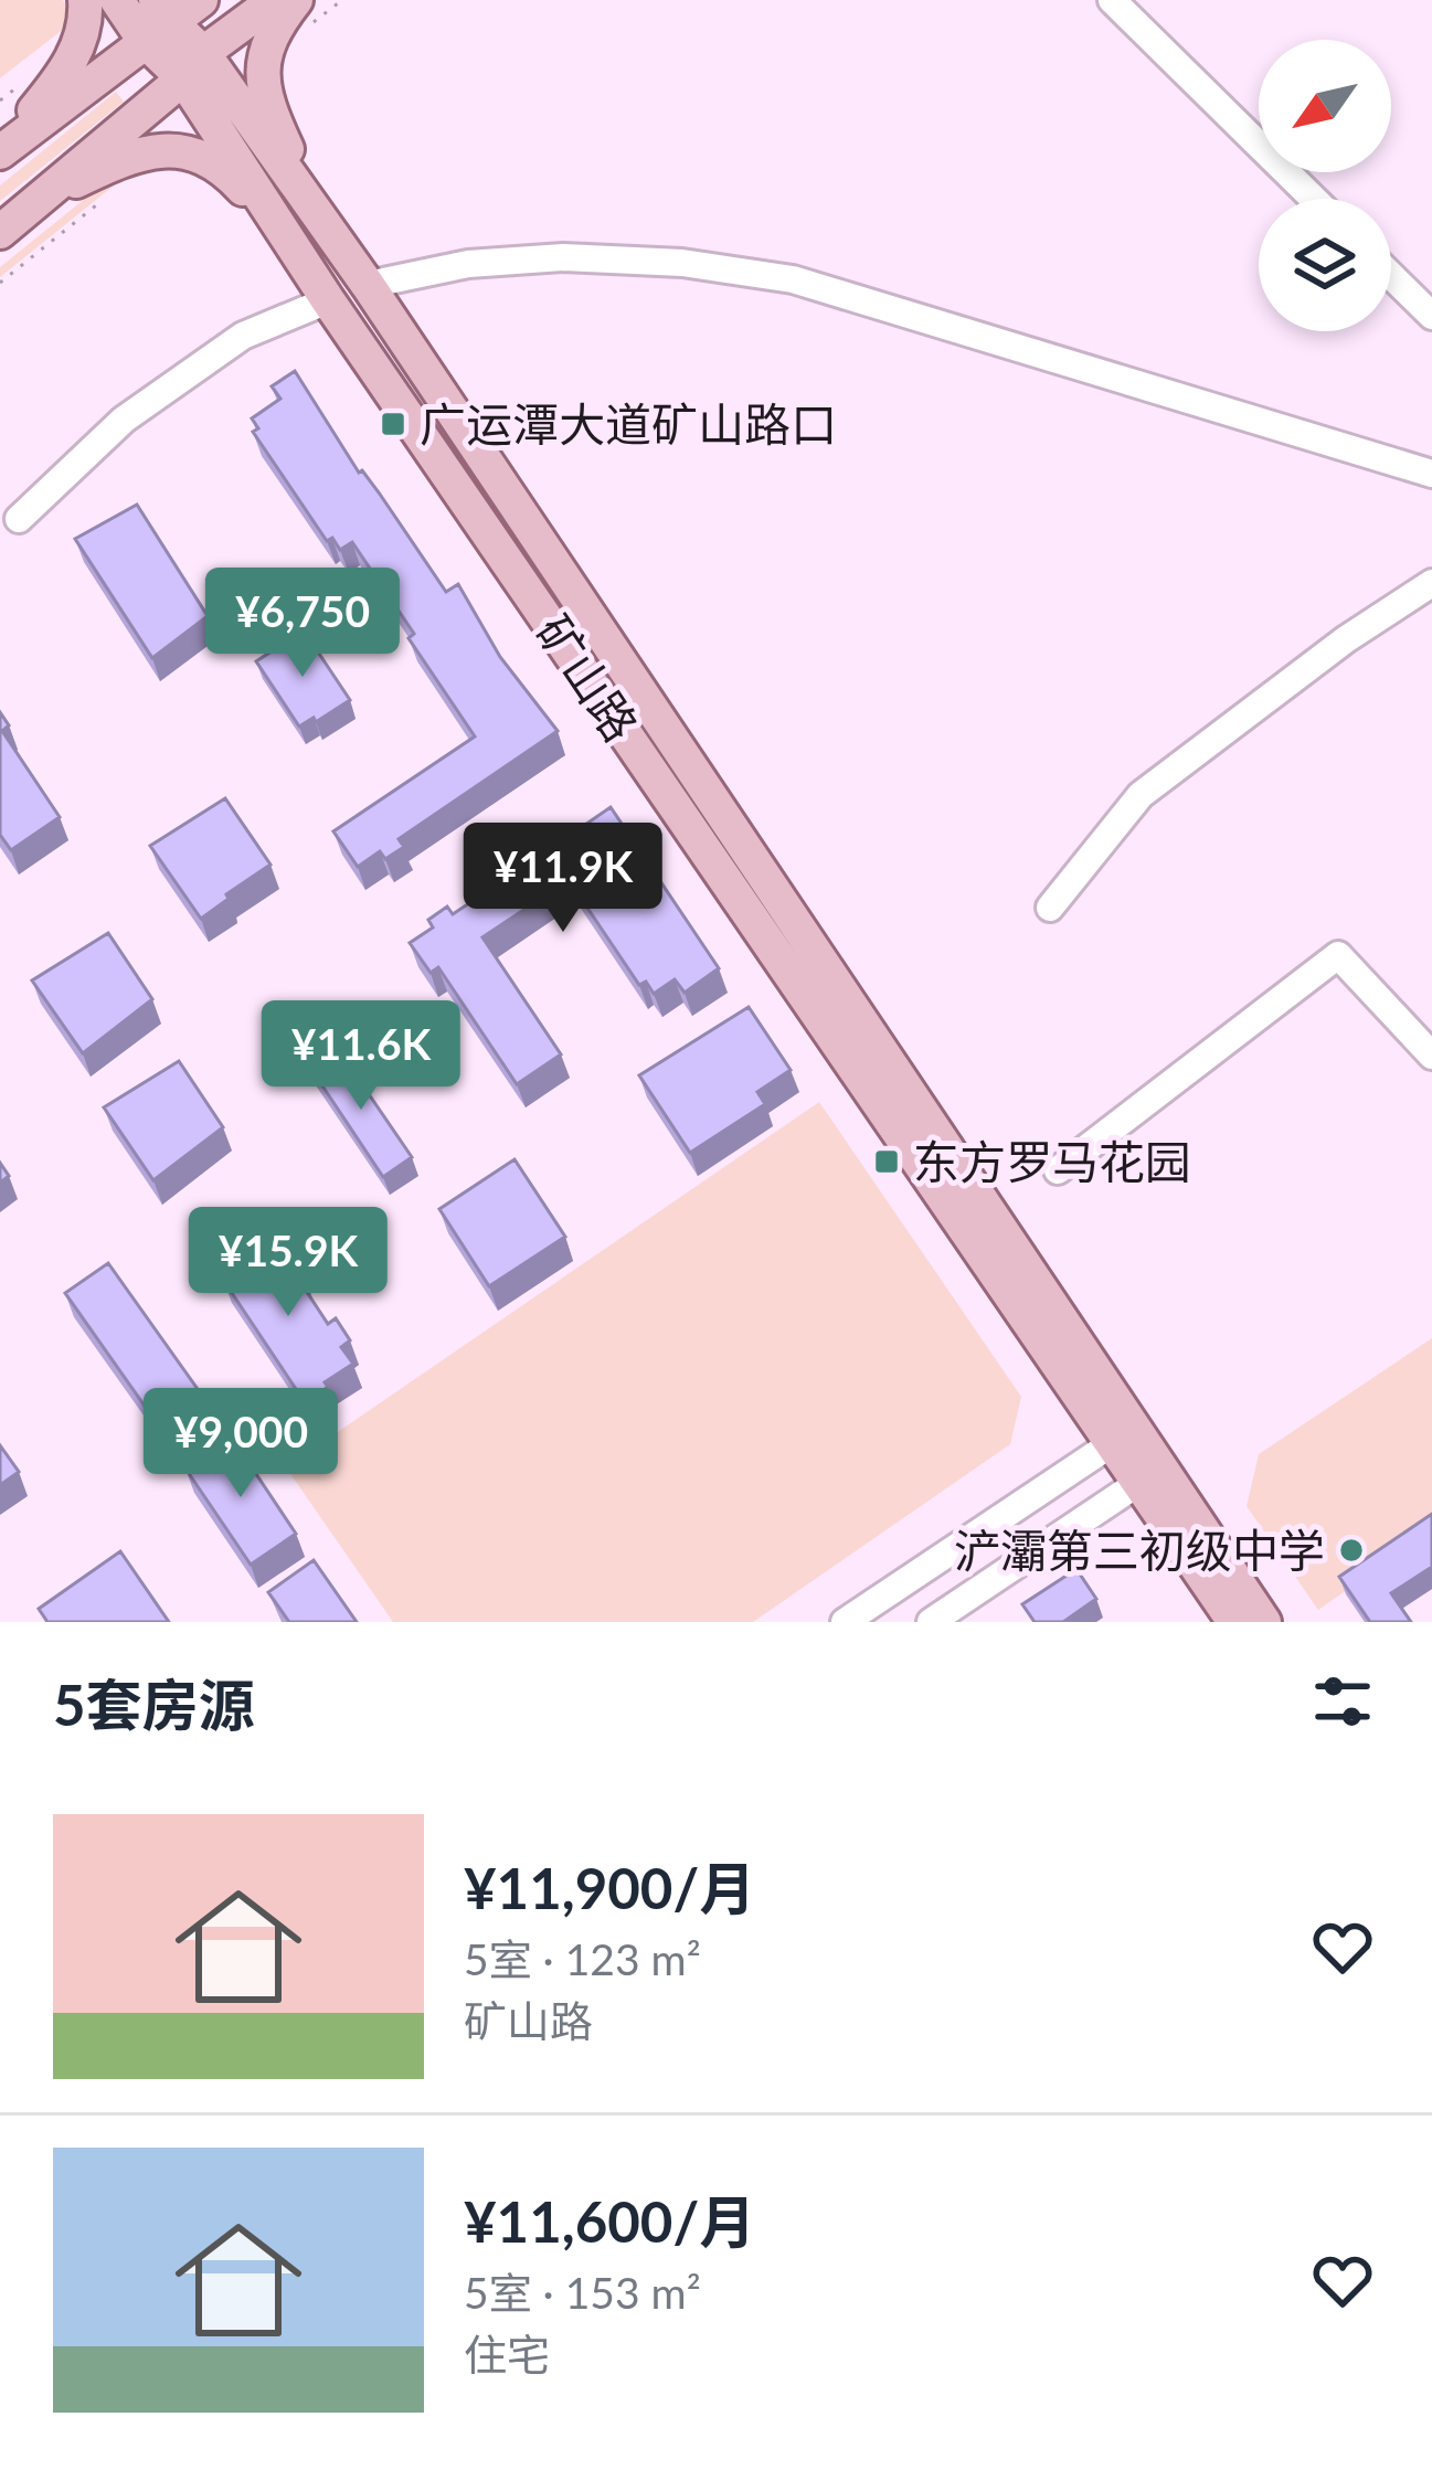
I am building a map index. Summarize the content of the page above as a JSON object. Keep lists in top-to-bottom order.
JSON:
{
  "streets": {
    "main road": ["矿山路"]
  },
  "places": {
    "transit": ["广运潭大道矿山路口", "东方罗马花园"],
    "other": ["浐灞第三初级中学"]
  },
  "north": "bottom left",
  "page": {
    "price": [
      "¥6,750",
      "¥11.9K",
      "¥11.6K",
      "¥15.9K",
      "¥9,000"
    ],
    "heading": "5套房源",
    "list": [
      {
        "name": "¥11,900/月",
        "note": "5室 · 123 m² · 矿山路"
      },
      {
        "name": "¥11,600/月",
        "note": "5室 · 153 m² · 住宅"
      }
    ]
  }
}
